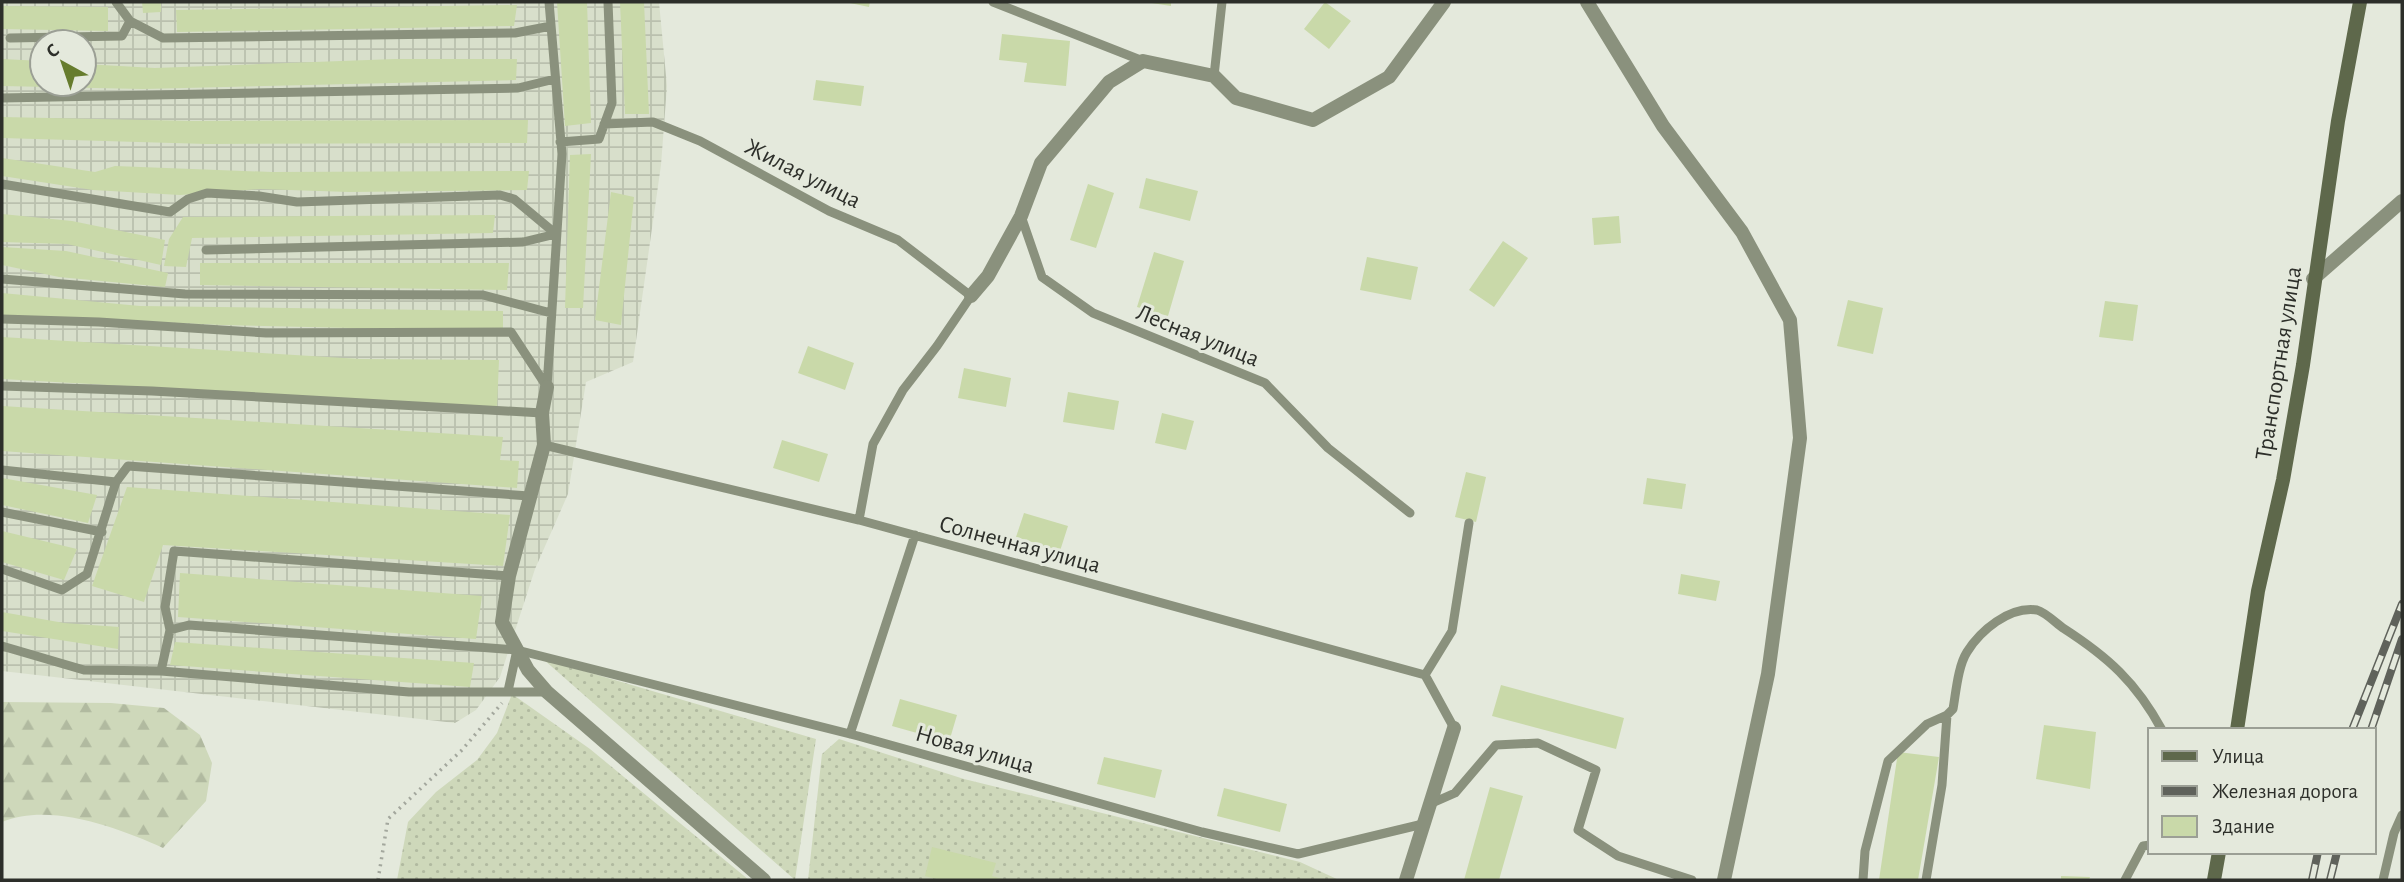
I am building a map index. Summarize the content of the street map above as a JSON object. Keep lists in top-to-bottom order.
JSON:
{
  "streets": {
    "main road": ["Транспортная улица"],
    "lane": [
      "Жилая улица",
      "Лесная улица",
      "Солнечная улица",
      "Новая улица"
    ]
  },
  "legend": ["Улица", "Железная дорога", "Здание"],
  "north": "top left"
}
